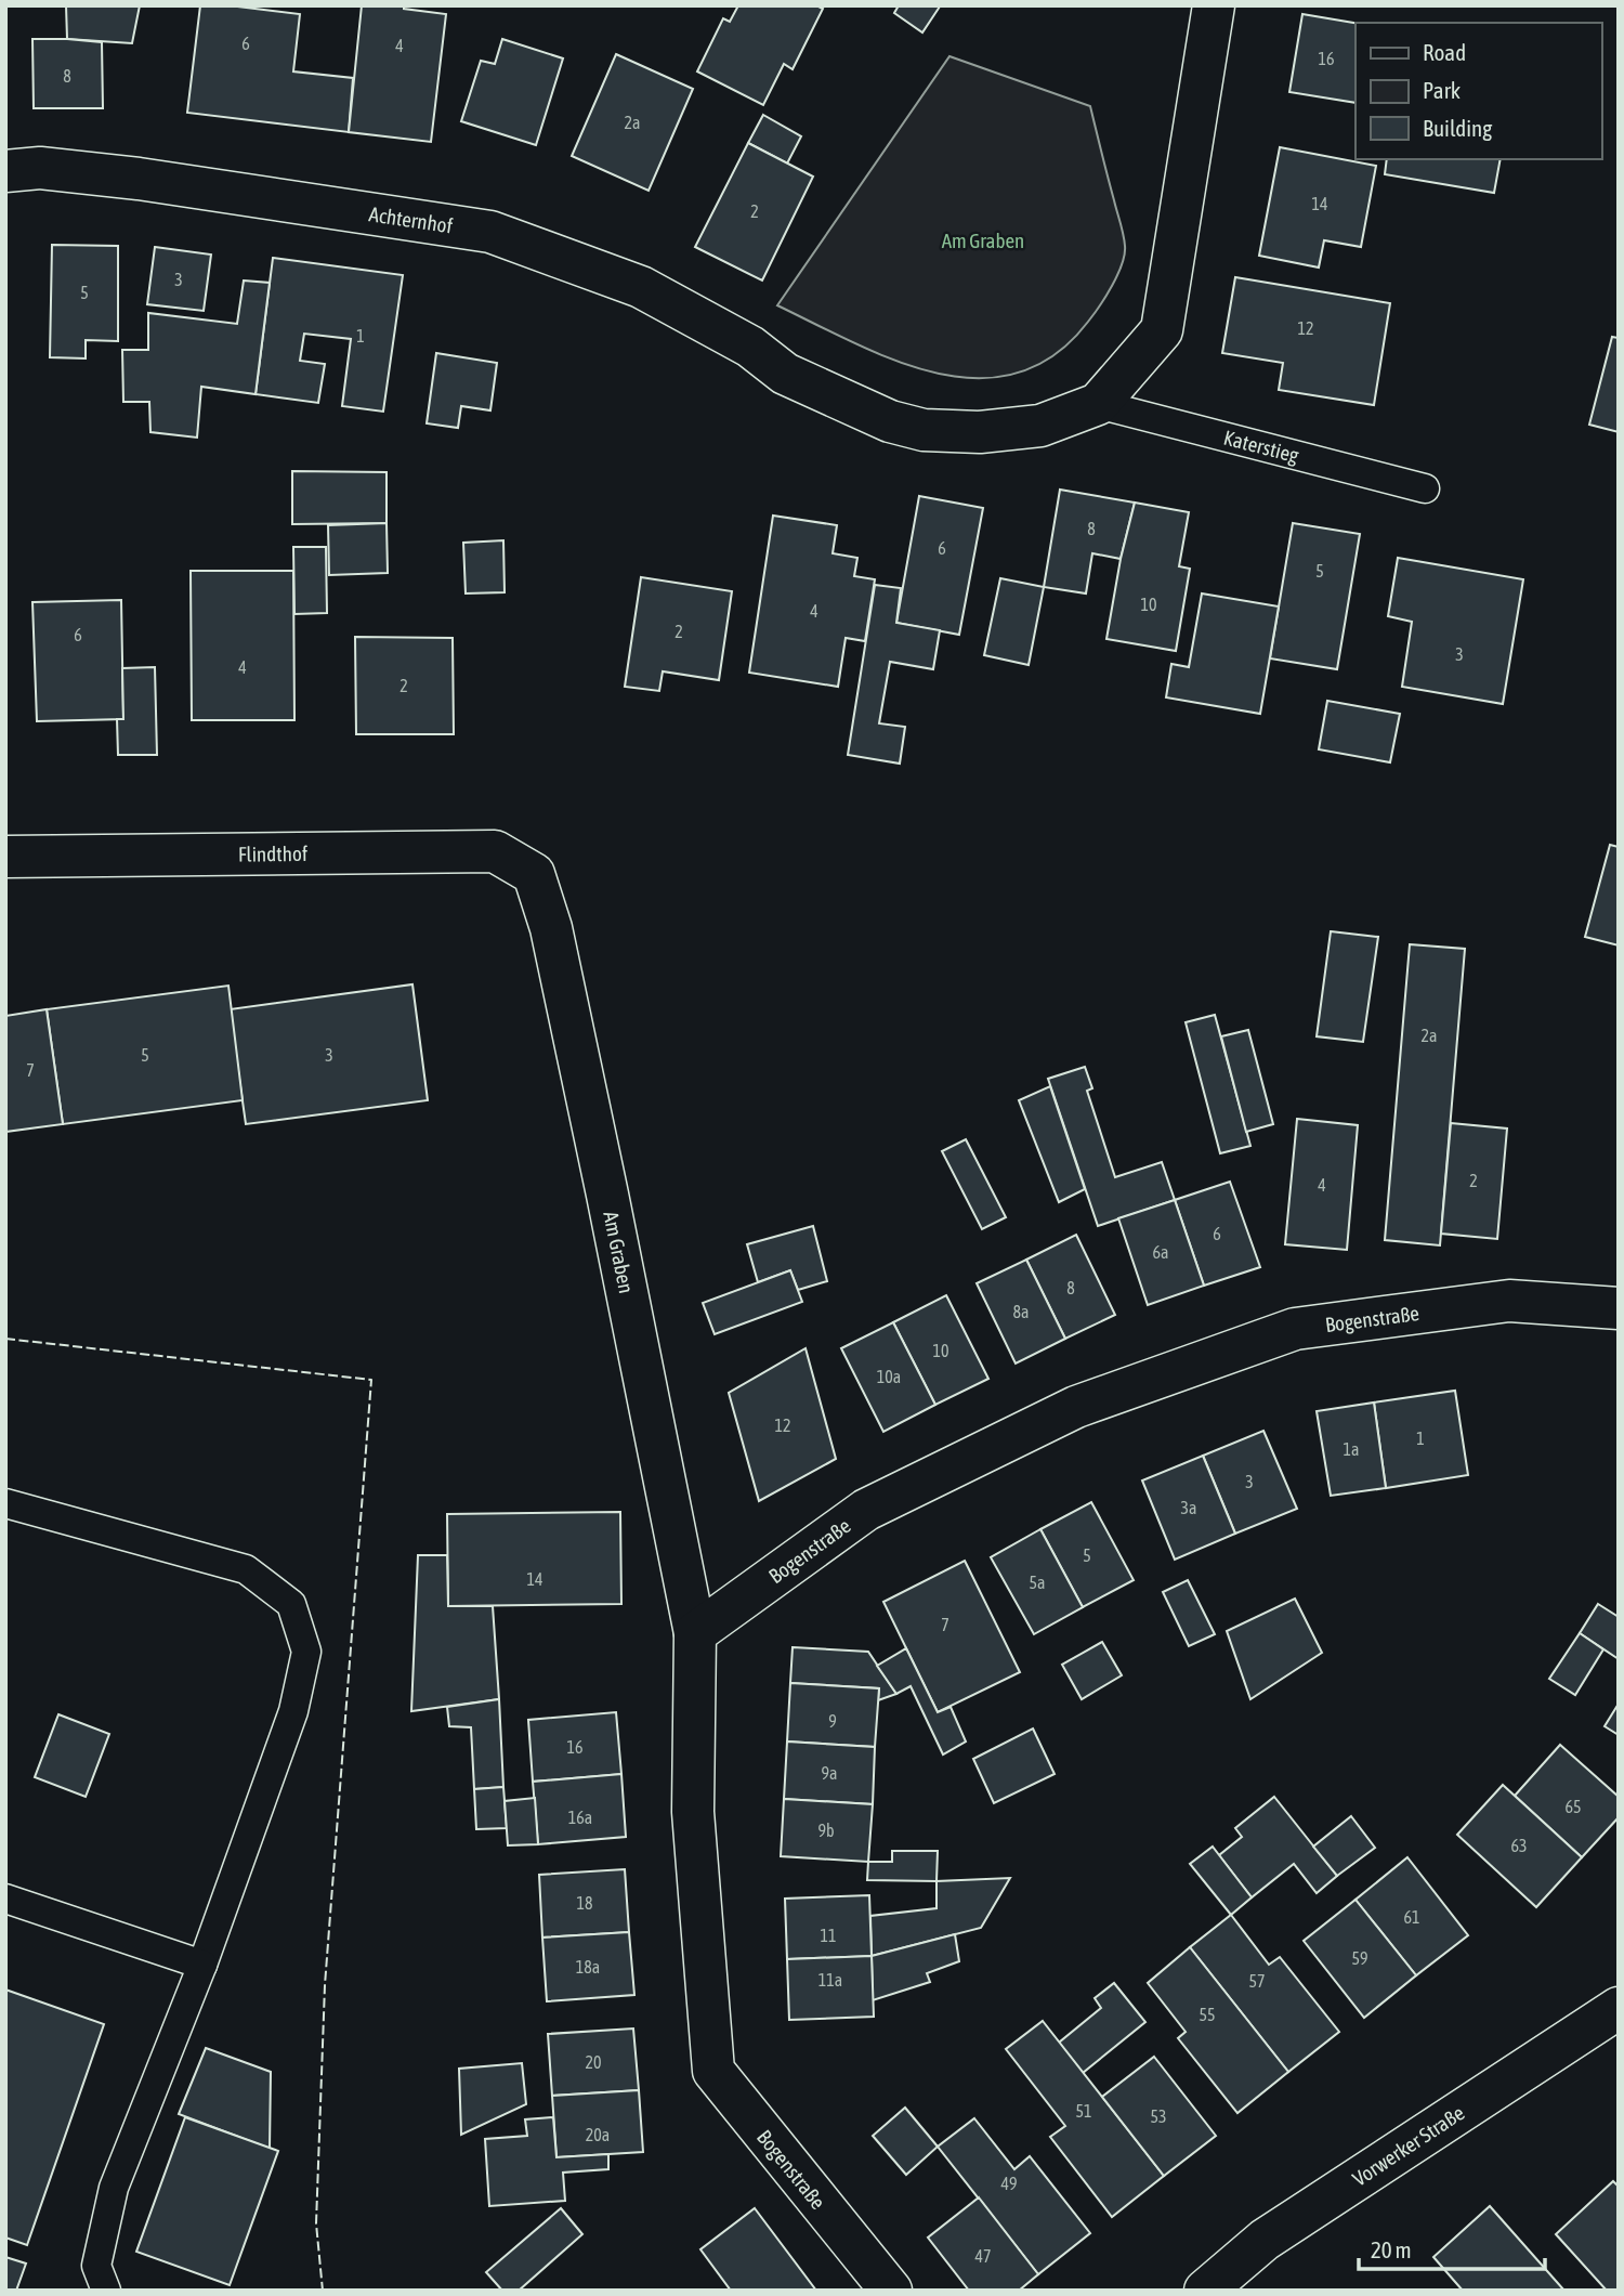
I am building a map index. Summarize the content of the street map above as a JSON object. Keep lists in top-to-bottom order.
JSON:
{
  "streets": {
    "street": [
      "Achternhof",
      "Flindthof",
      "Am Graben",
      "Bogenstraße",
      "Vorwerker Straße"
    ],
    "lane": ["Katerstieg"]
  },
  "crossings": [
    ["Achternhof", "Katerstieg"],
    ["Flindthof", "Am Graben"],
    ["Am Graben", "Bogenstraße"]
  ],
  "parks": ["Am Graben"],
  "house_numbers": [
    "6",
    "4",
    "16",
    "8",
    "2a",
    "14",
    "2",
    "3",
    "5",
    "12",
    "1",
    "8",
    "6",
    "5",
    "10",
    "4",
    "2",
    "6",
    "3",
    "4",
    "2",
    "2a",
    "5",
    "3",
    "7",
    "2",
    "4",
    "6",
    "6a",
    "8",
    "8a",
    "10",
    "10a",
    "12",
    "1",
    "1a",
    "3",
    "3a",
    "5",
    "14",
    "5a",
    "7",
    "9",
    "16",
    "9a",
    "65",
    "16a",
    "9b",
    "63",
    "18",
    "61",
    "11",
    "59",
    "18a",
    "11a",
    "57",
    "55",
    "20",
    "51",
    "53",
    "20a",
    "49",
    "47"
  ],
  "legend": ["Road", "Park", "Building"],
  "scale_bar": "20 m"
}
